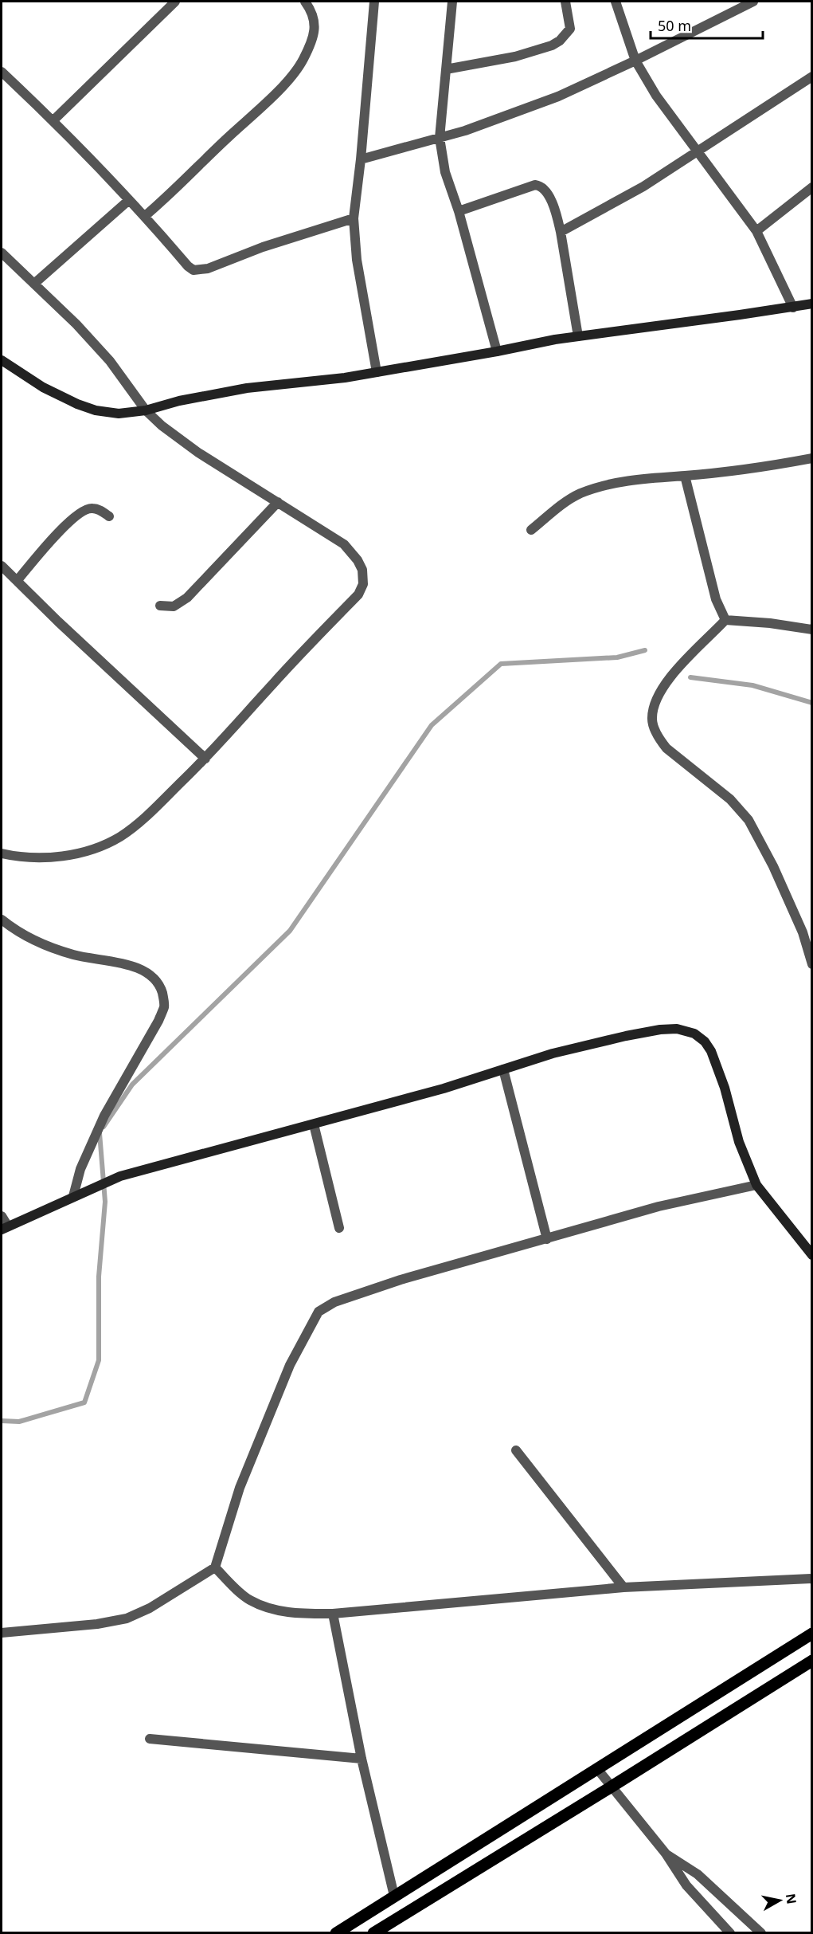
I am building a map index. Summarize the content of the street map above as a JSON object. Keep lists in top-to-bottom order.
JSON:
{
  "scale_bar": "50 m",
  "north": "right"
}
